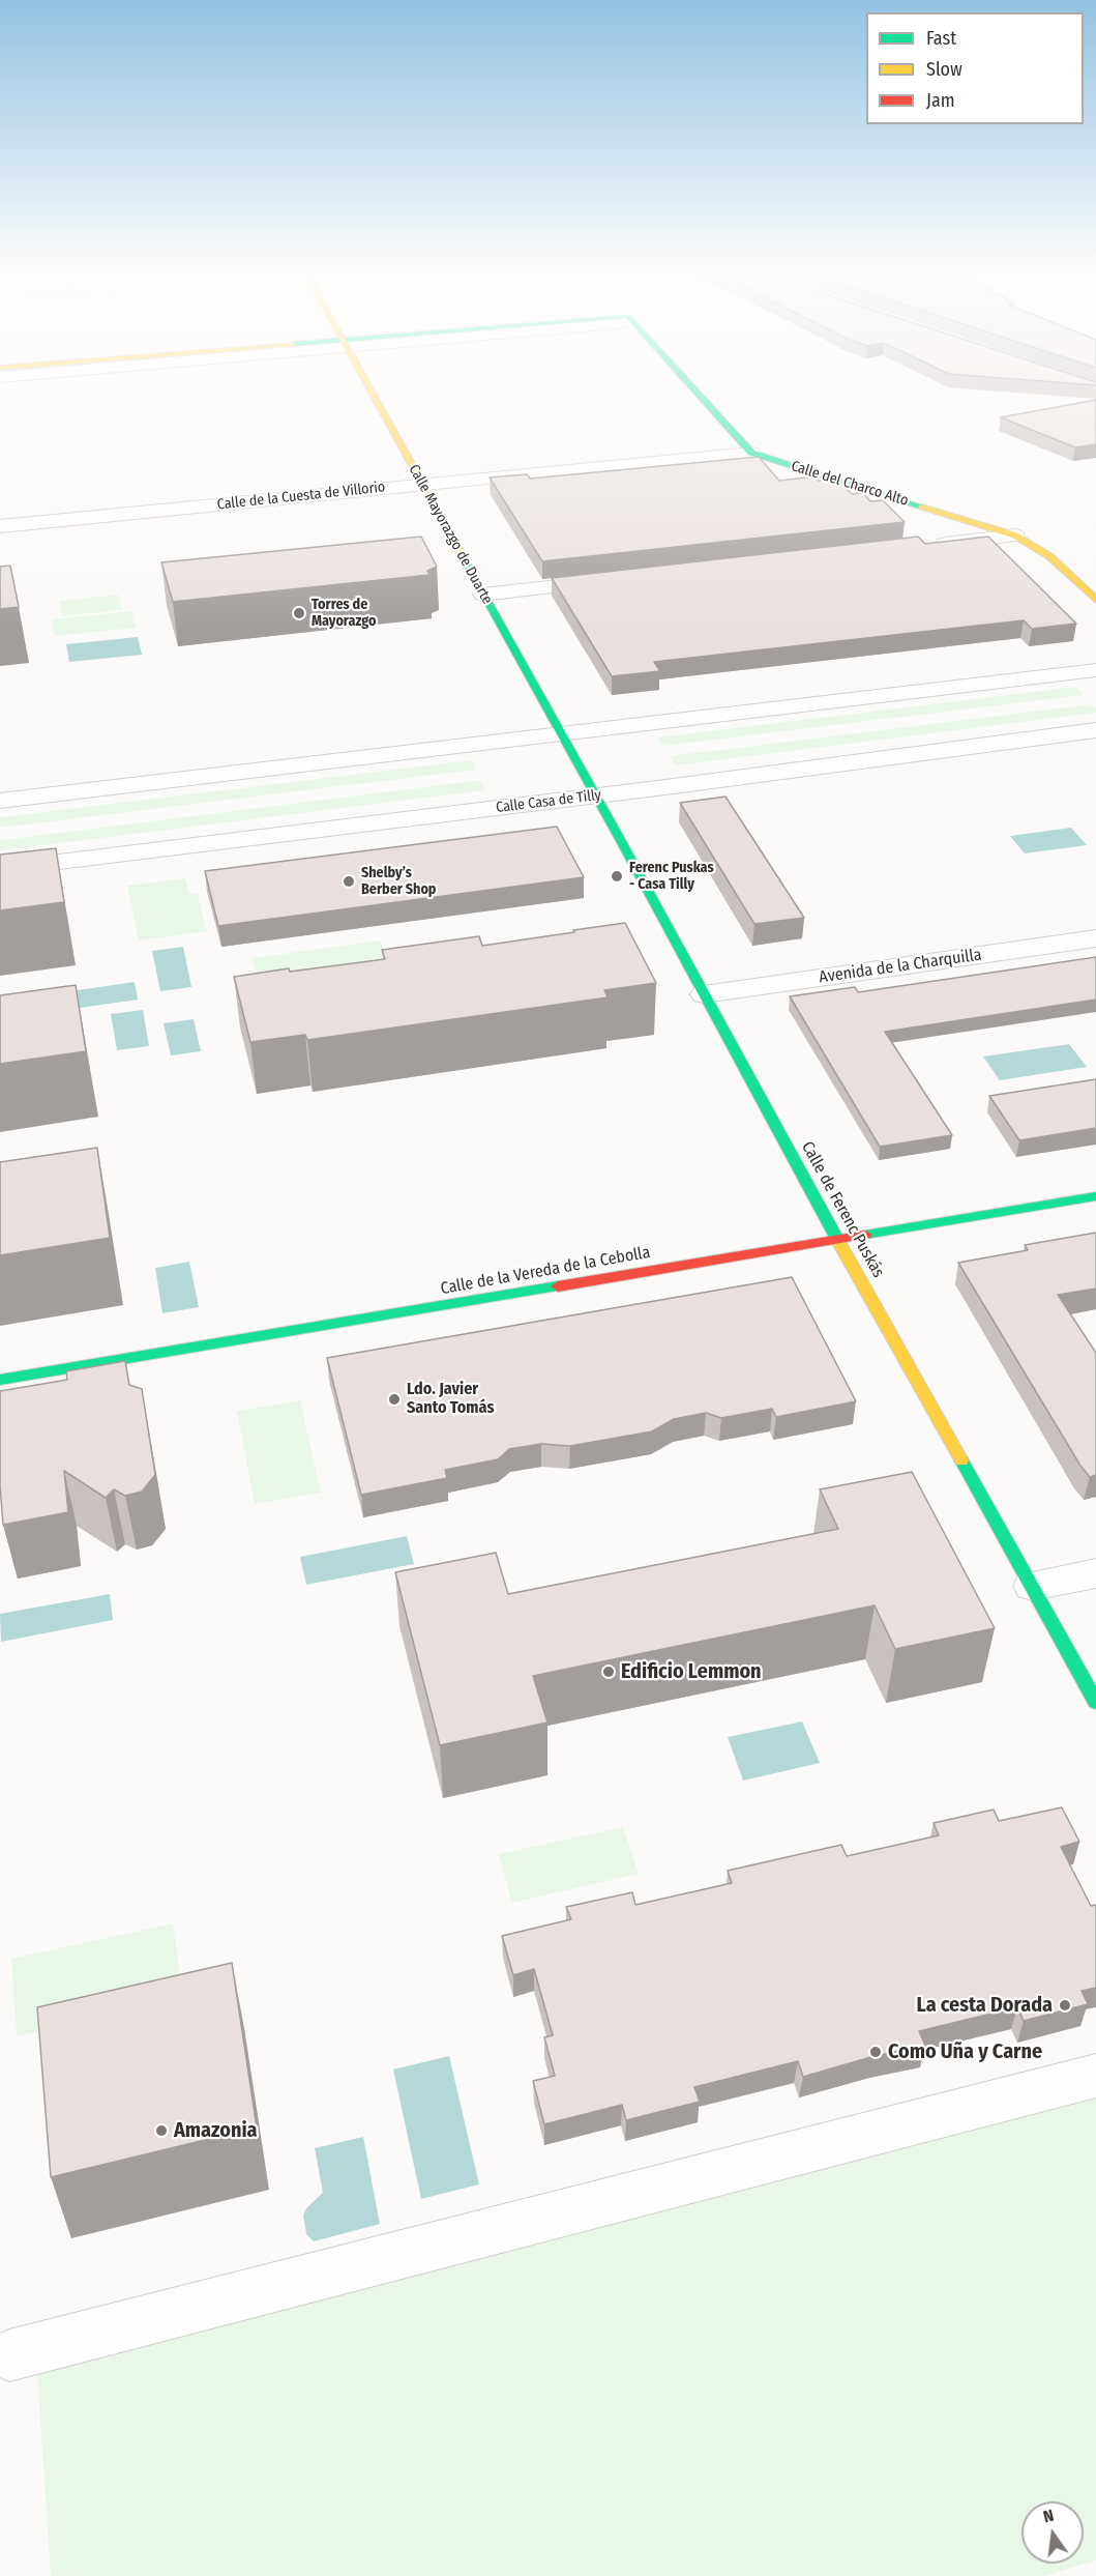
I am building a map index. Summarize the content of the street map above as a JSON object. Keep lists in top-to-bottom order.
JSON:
{
  "streets": {
    "street": [
      "Calle del Charco Alto",
      "Calle de la Cuesta de Villorio",
      "Calle Mayorazgo de Duarte",
      "Calle Casa de Tilly",
      "Avenida de la Charquilla",
      "Calle de Ferenc Puskás",
      "Calle de la Vereda de la Cebolla"
    ]
  },
  "crossings": [
    ["Calle del Charco Alto", "Calle de la Cuesta de Villorio"],
    ["Calle de la Cuesta de Villorio", "Calle Mayorazgo de Duarte"],
    ["Calle Mayorazgo de Duarte", "Calle de Ferenc Puskás"],
    ["Calle Casa de Tilly", "Calle de Ferenc Puskás"],
    ["Avenida de la Charquilla", "Calle de Ferenc Puskás"],
    ["Calle de Ferenc Puskás", "Calle de la Vereda de la Cebolla"]
  ],
  "places": [
    "Torres de Mayorazgo",
    "Ferenc Puskas - Casa Tilly",
    "Shelby’s Berber Shop",
    "Ldo. Javier Santo Tomás",
    "Edificio Lemmon",
    "La cesta Dorada",
    "Como Uña y Carne",
    "Amazonia"
  ],
  "legend": ["Fast", "Slow", "Jam"],
  "north": "top"
}
